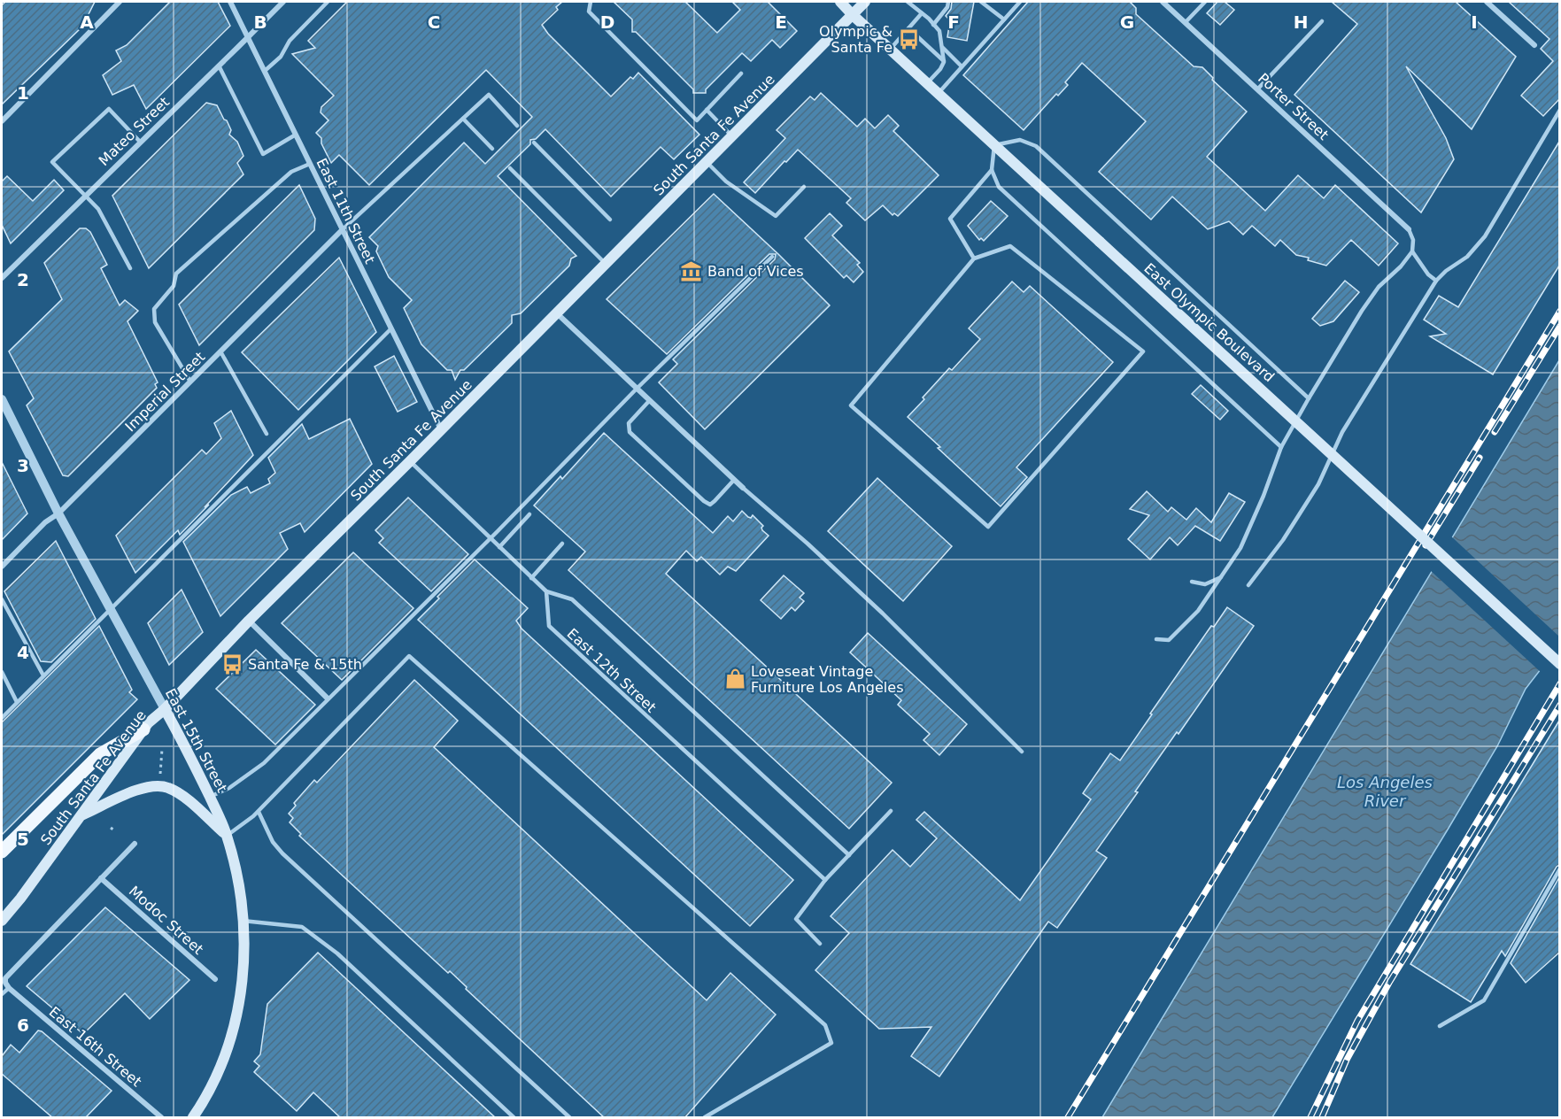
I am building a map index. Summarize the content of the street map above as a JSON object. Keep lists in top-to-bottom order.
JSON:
{
  "streets": {
    "main road": ["South Santa Fe Avenue", "East Olympic Boulevard", "East 15th Street"],
    "street": [
      "Porter Street",
      "Mateo Street",
      "East 11th Street",
      "Imperial Street",
      "Modoc Street",
      "East 16th Street"
    ],
    "lane": ["East 12th Street"]
  },
  "crossings": [
    ["Mateo Street", "East 11th Street"],
    ["South Santa Fe Avenue", "East 11th Street"],
    ["South Santa Fe Avenue", "East Olympic Boulevard"],
    ["South Santa Fe Avenue", "East 15th Street"],
    ["East 11th Street", "Imperial Street"],
    ["Imperial Street", "East 15th Street"]
  ],
  "water": ["Los Angeles River"],
  "places": {
    "bus stop": ["Olympic & Santa Fe", "Santa Fe & 15th"],
    "museum": ["Band of Vices"],
    "shop": ["Loveseat Vintage Furniture Los Angeles"]
  },
  "grid": {
    "columns": [
      "A",
      "B",
      "C",
      "D",
      "E",
      "F",
      "G",
      "H",
      "I"
    ],
    "rows": [
      "1",
      "2",
      "3",
      "4",
      "5",
      "6"
    ]
  }
}
